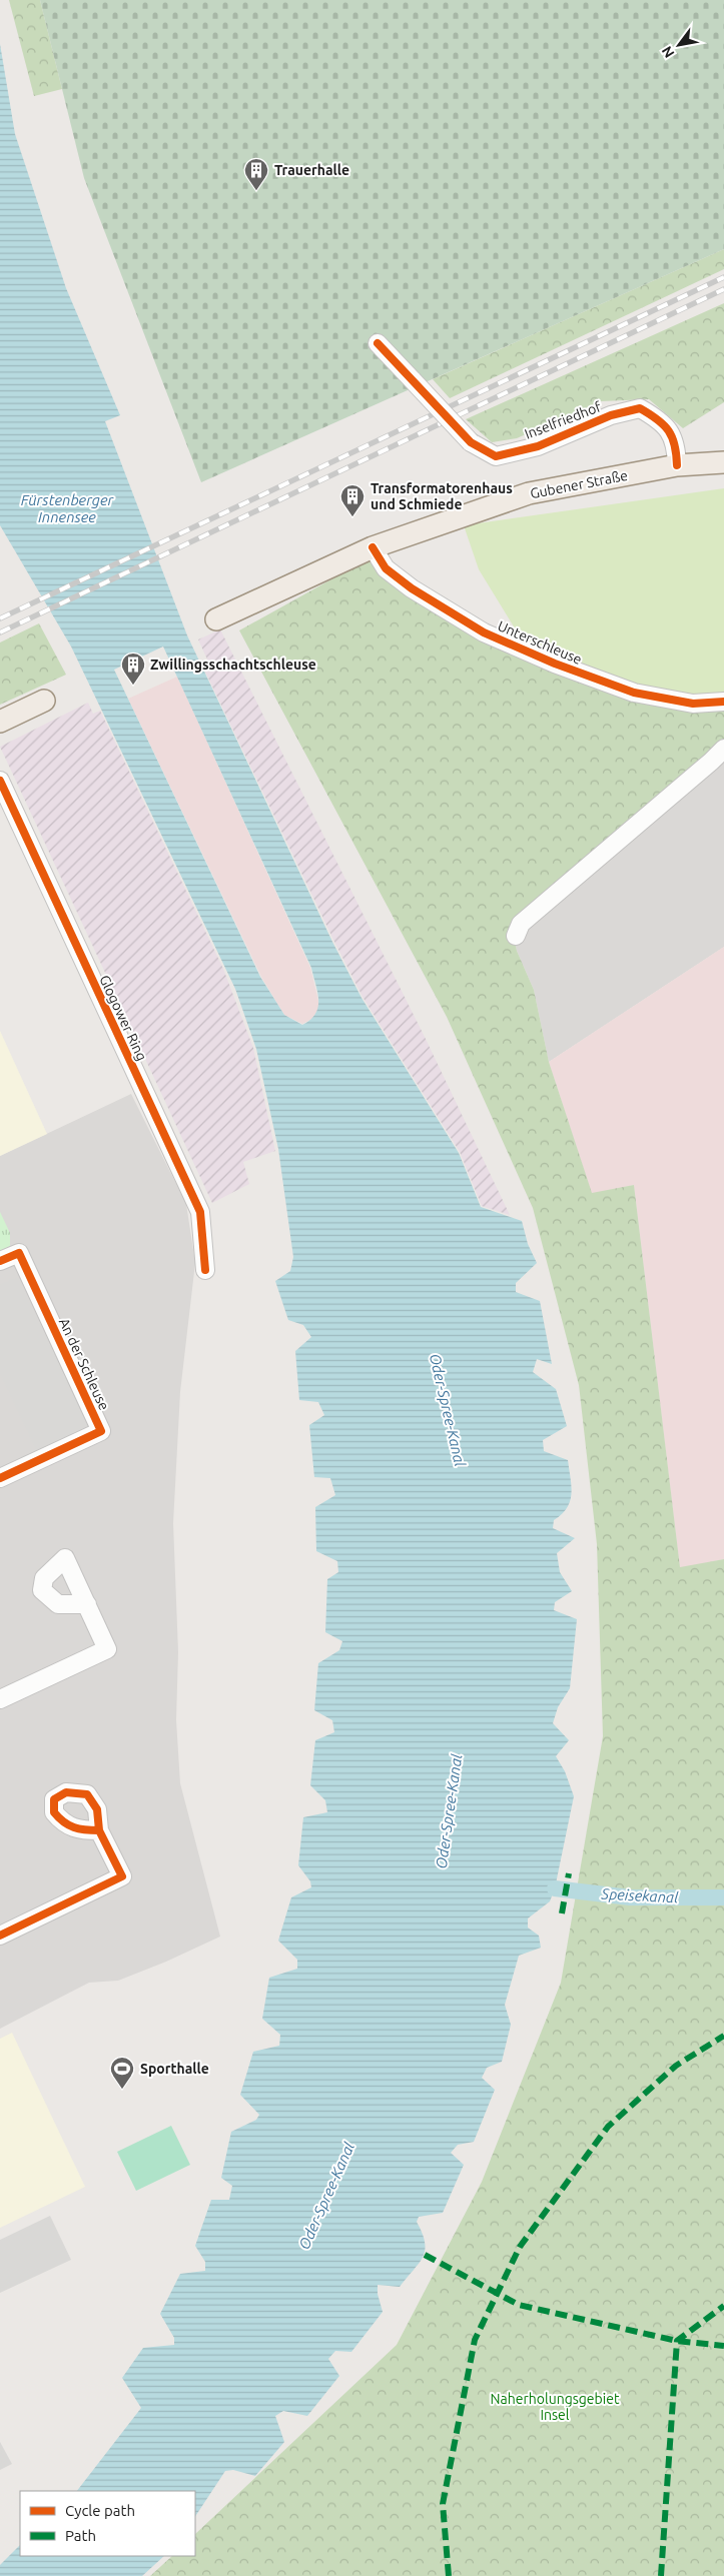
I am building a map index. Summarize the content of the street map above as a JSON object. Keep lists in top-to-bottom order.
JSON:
{
  "streets": {
    "main road": ["Gubener Straße"],
    "street": [
      "Inselfriedhof",
      "Unterschleuse",
      "Glogower Ring",
      "An der Schleuse"
    ]
  },
  "crossings": [
    ["Inselfriedhof", "Gubener Straße"],
    ["Gubener Straße", "Unterschleuse"]
  ],
  "water": ["Fürstenberger Innensee", "Oder-Spree-Kanal", "Speisekanal"],
  "parks": ["Naherholungsgebiet Insel"],
  "places": {
    "building": ["Trauerhalle", "Transformatorenhaus und Schmiede", "Zwillingsschachtschleuse"],
    "sports": ["Sporthalle"]
  },
  "legend": ["Cycle path", "Path"],
  "north": "bottom left"
}
